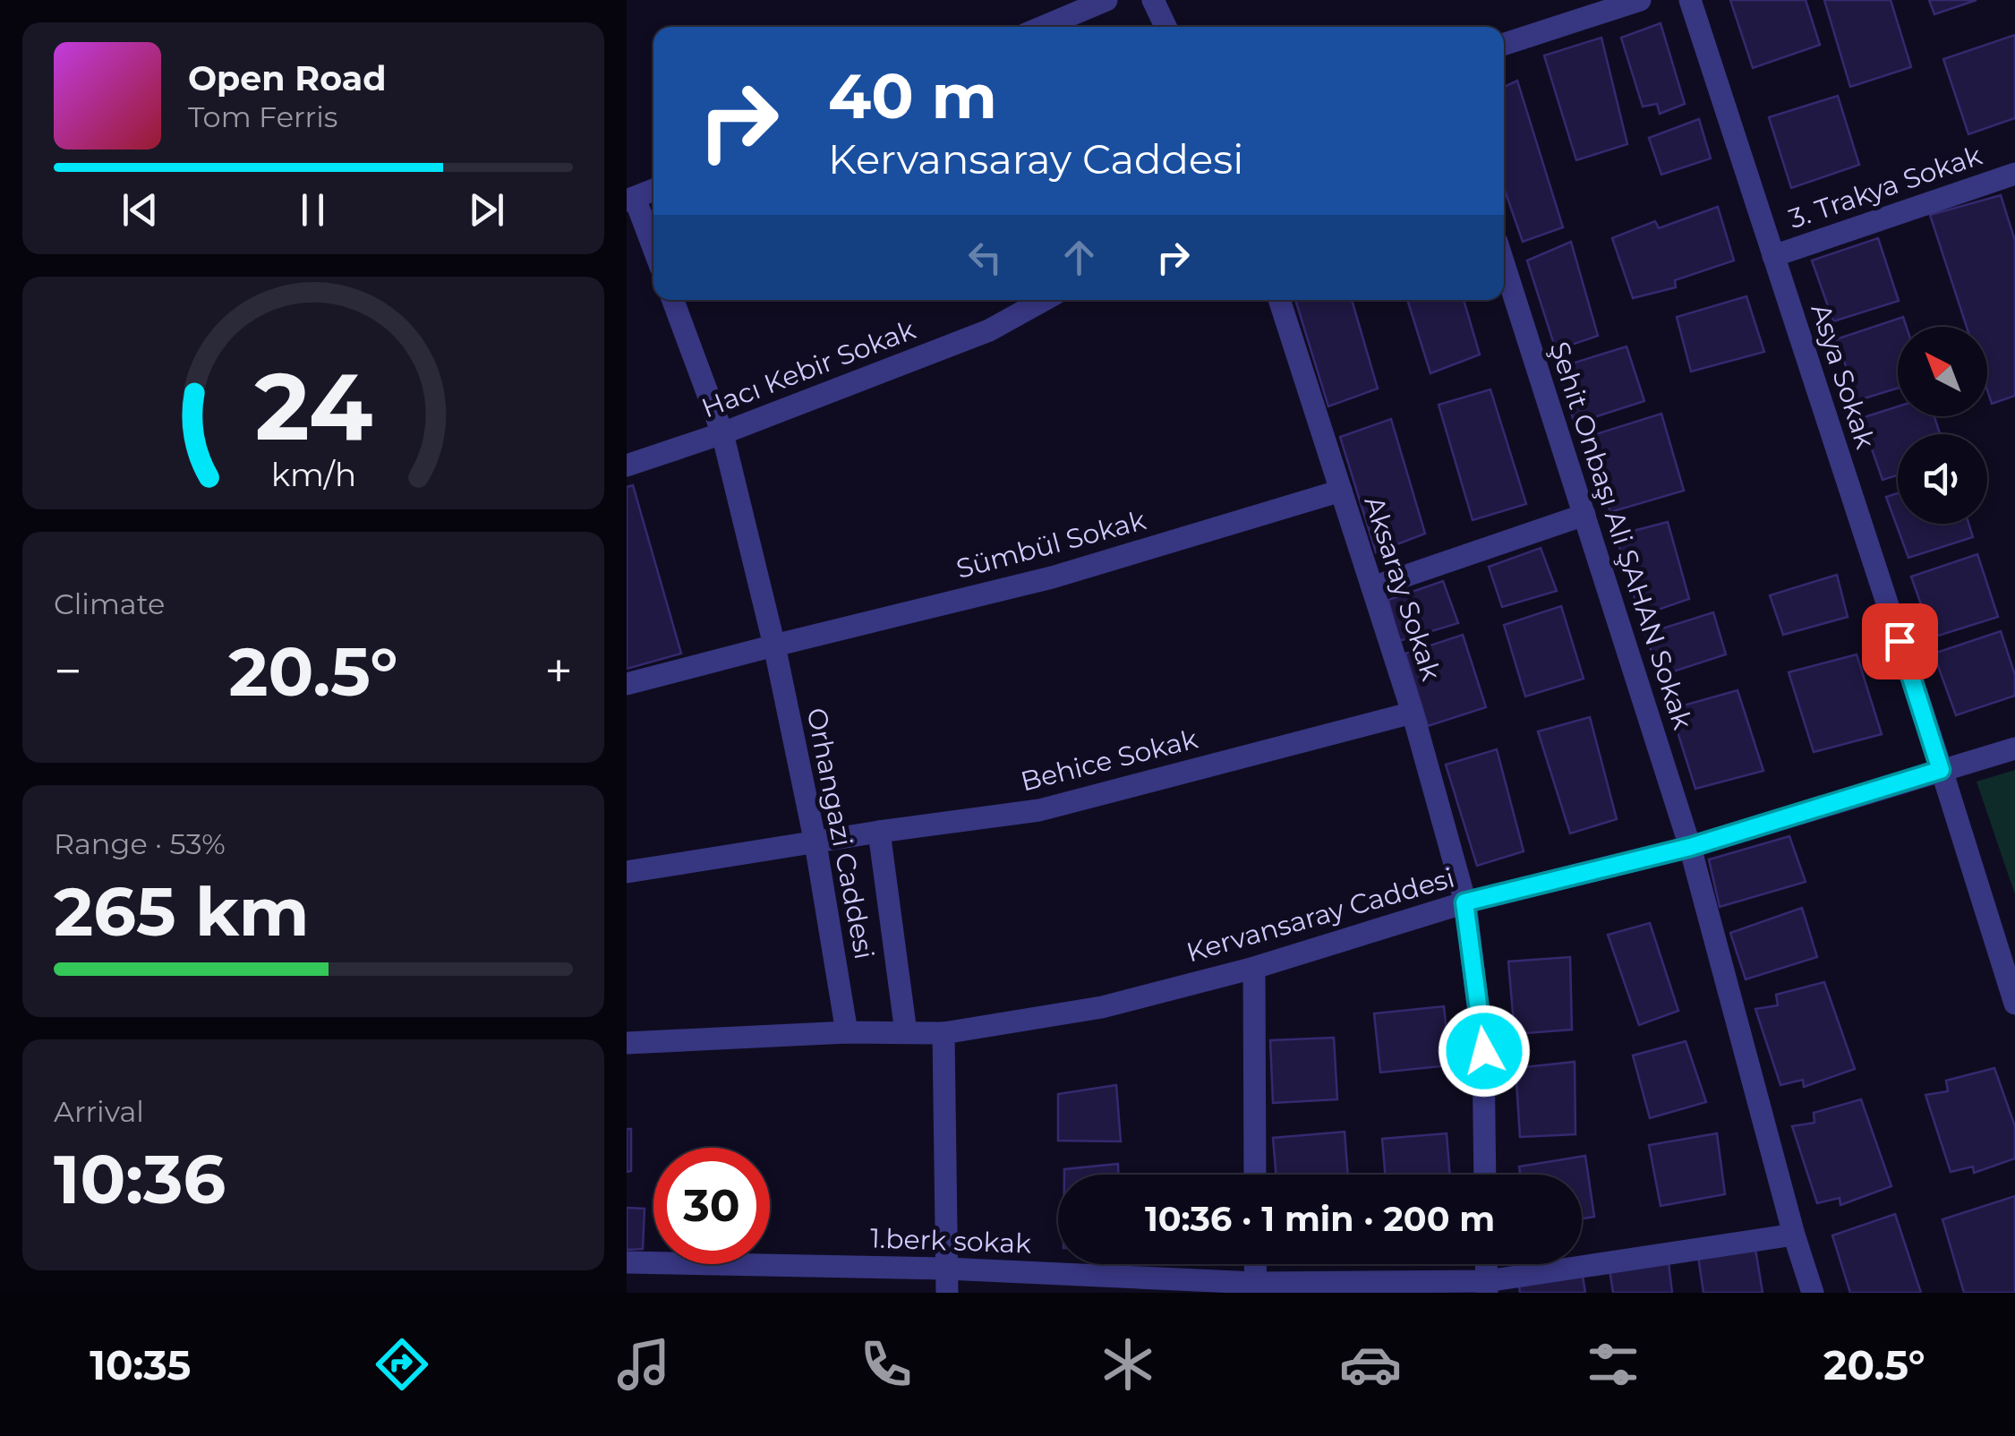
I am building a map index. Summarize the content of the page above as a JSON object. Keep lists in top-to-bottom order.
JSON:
{
  "streets": {
    "street": [
      "3. Trakya Sokak",
      "Hacı Kebir Sokak",
      "Asya Sokak",
      "Şehit Onbaşı Ali ŞAHAN Sokak",
      "Sümbül Sokak",
      "Aksaray Sokak",
      "Behice Sokak",
      "Orhangazi Caddesi",
      "Kervansaray Caddesi",
      "1.berk sokak"
    ]
  },
  "crossings": [
    ["3. Trakya Sokak", "Asya Sokak"],
    ["Hacı Kebir Sokak", "Orhangazi Caddesi"],
    ["Asya Sokak", "Kervansaray Caddesi"],
    ["Şehit Onbaşı Ali ŞAHAN Sokak", "Kervansaray Caddesi"],
    ["Şehit Onbaşı Ali ŞAHAN Sokak", "1.berk sokak"],
    ["Sümbül Sokak", "Aksaray Sokak"],
    ["Sümbül Sokak", "Orhangazi Caddesi"],
    ["Aksaray Sokak", "Behice Sokak"],
    ["Aksaray Sokak", "Kervansaray Caddesi"],
    ["Behice Sokak", "Orhangazi Caddesi"],
    ["Orhangazi Caddesi", "Kervansaray Caddesi"]
  ],
  "north": "top left",
  "page": {
    "turn": ["40 m", "Kervansaray Caddesi"],
    "song": ["Open Road", "Tom Ferris"],
    "tile": [
      "Climate",
      ["Range · 53%", "265 km"],
      ["Arrival", "10:36"]
    ],
    "heat": ["−", "20.5°", "+"],
    "limit": "30",
    "trip": "10:36 · 1 min · 200 m",
    "tabs": ["10:35", "20.5°"],
    "gauge": ["24", "km/h"]
  }
}
